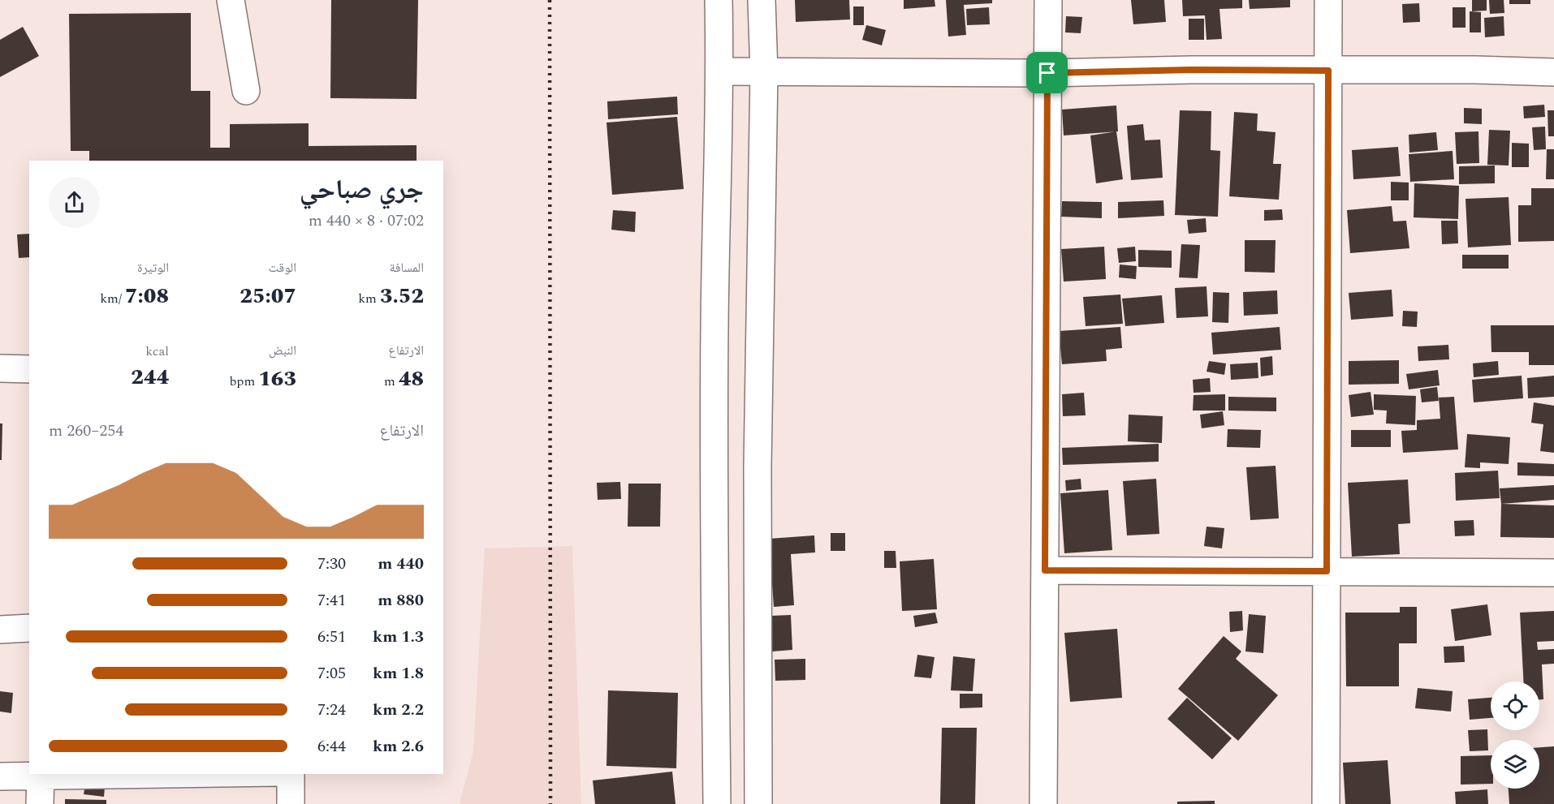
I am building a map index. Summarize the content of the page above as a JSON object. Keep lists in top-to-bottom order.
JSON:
{
  "page": {
    "heading": ["جري صباحي", "07:02 · 8 × 440 m"],
    "stats": [
      ["المسافة", "3.52 km"],
      ["الوقت", "25:07"],
      ["الوتيرة", "7:08 /km"],
      ["الارتفاع", "48 m"],
      ["النبض", "163 bpm"],
      ["kcal", "244"]
    ],
    "chart": ["الارتفاع", "254–260 m"],
    "list": [
      {
        "name": "440 m",
        "note": "7:30"
      },
      {
        "name": "880 m",
        "note": "7:41"
      },
      {
        "name": "1.3 km",
        "note": "6:51"
      },
      {
        "name": "1.8 km",
        "note": "7:05"
      },
      {
        "name": "2.2 km",
        "note": "7:24"
      },
      {
        "name": "2.6 km",
        "note": "6:44"
      }
    ]
  }
}
